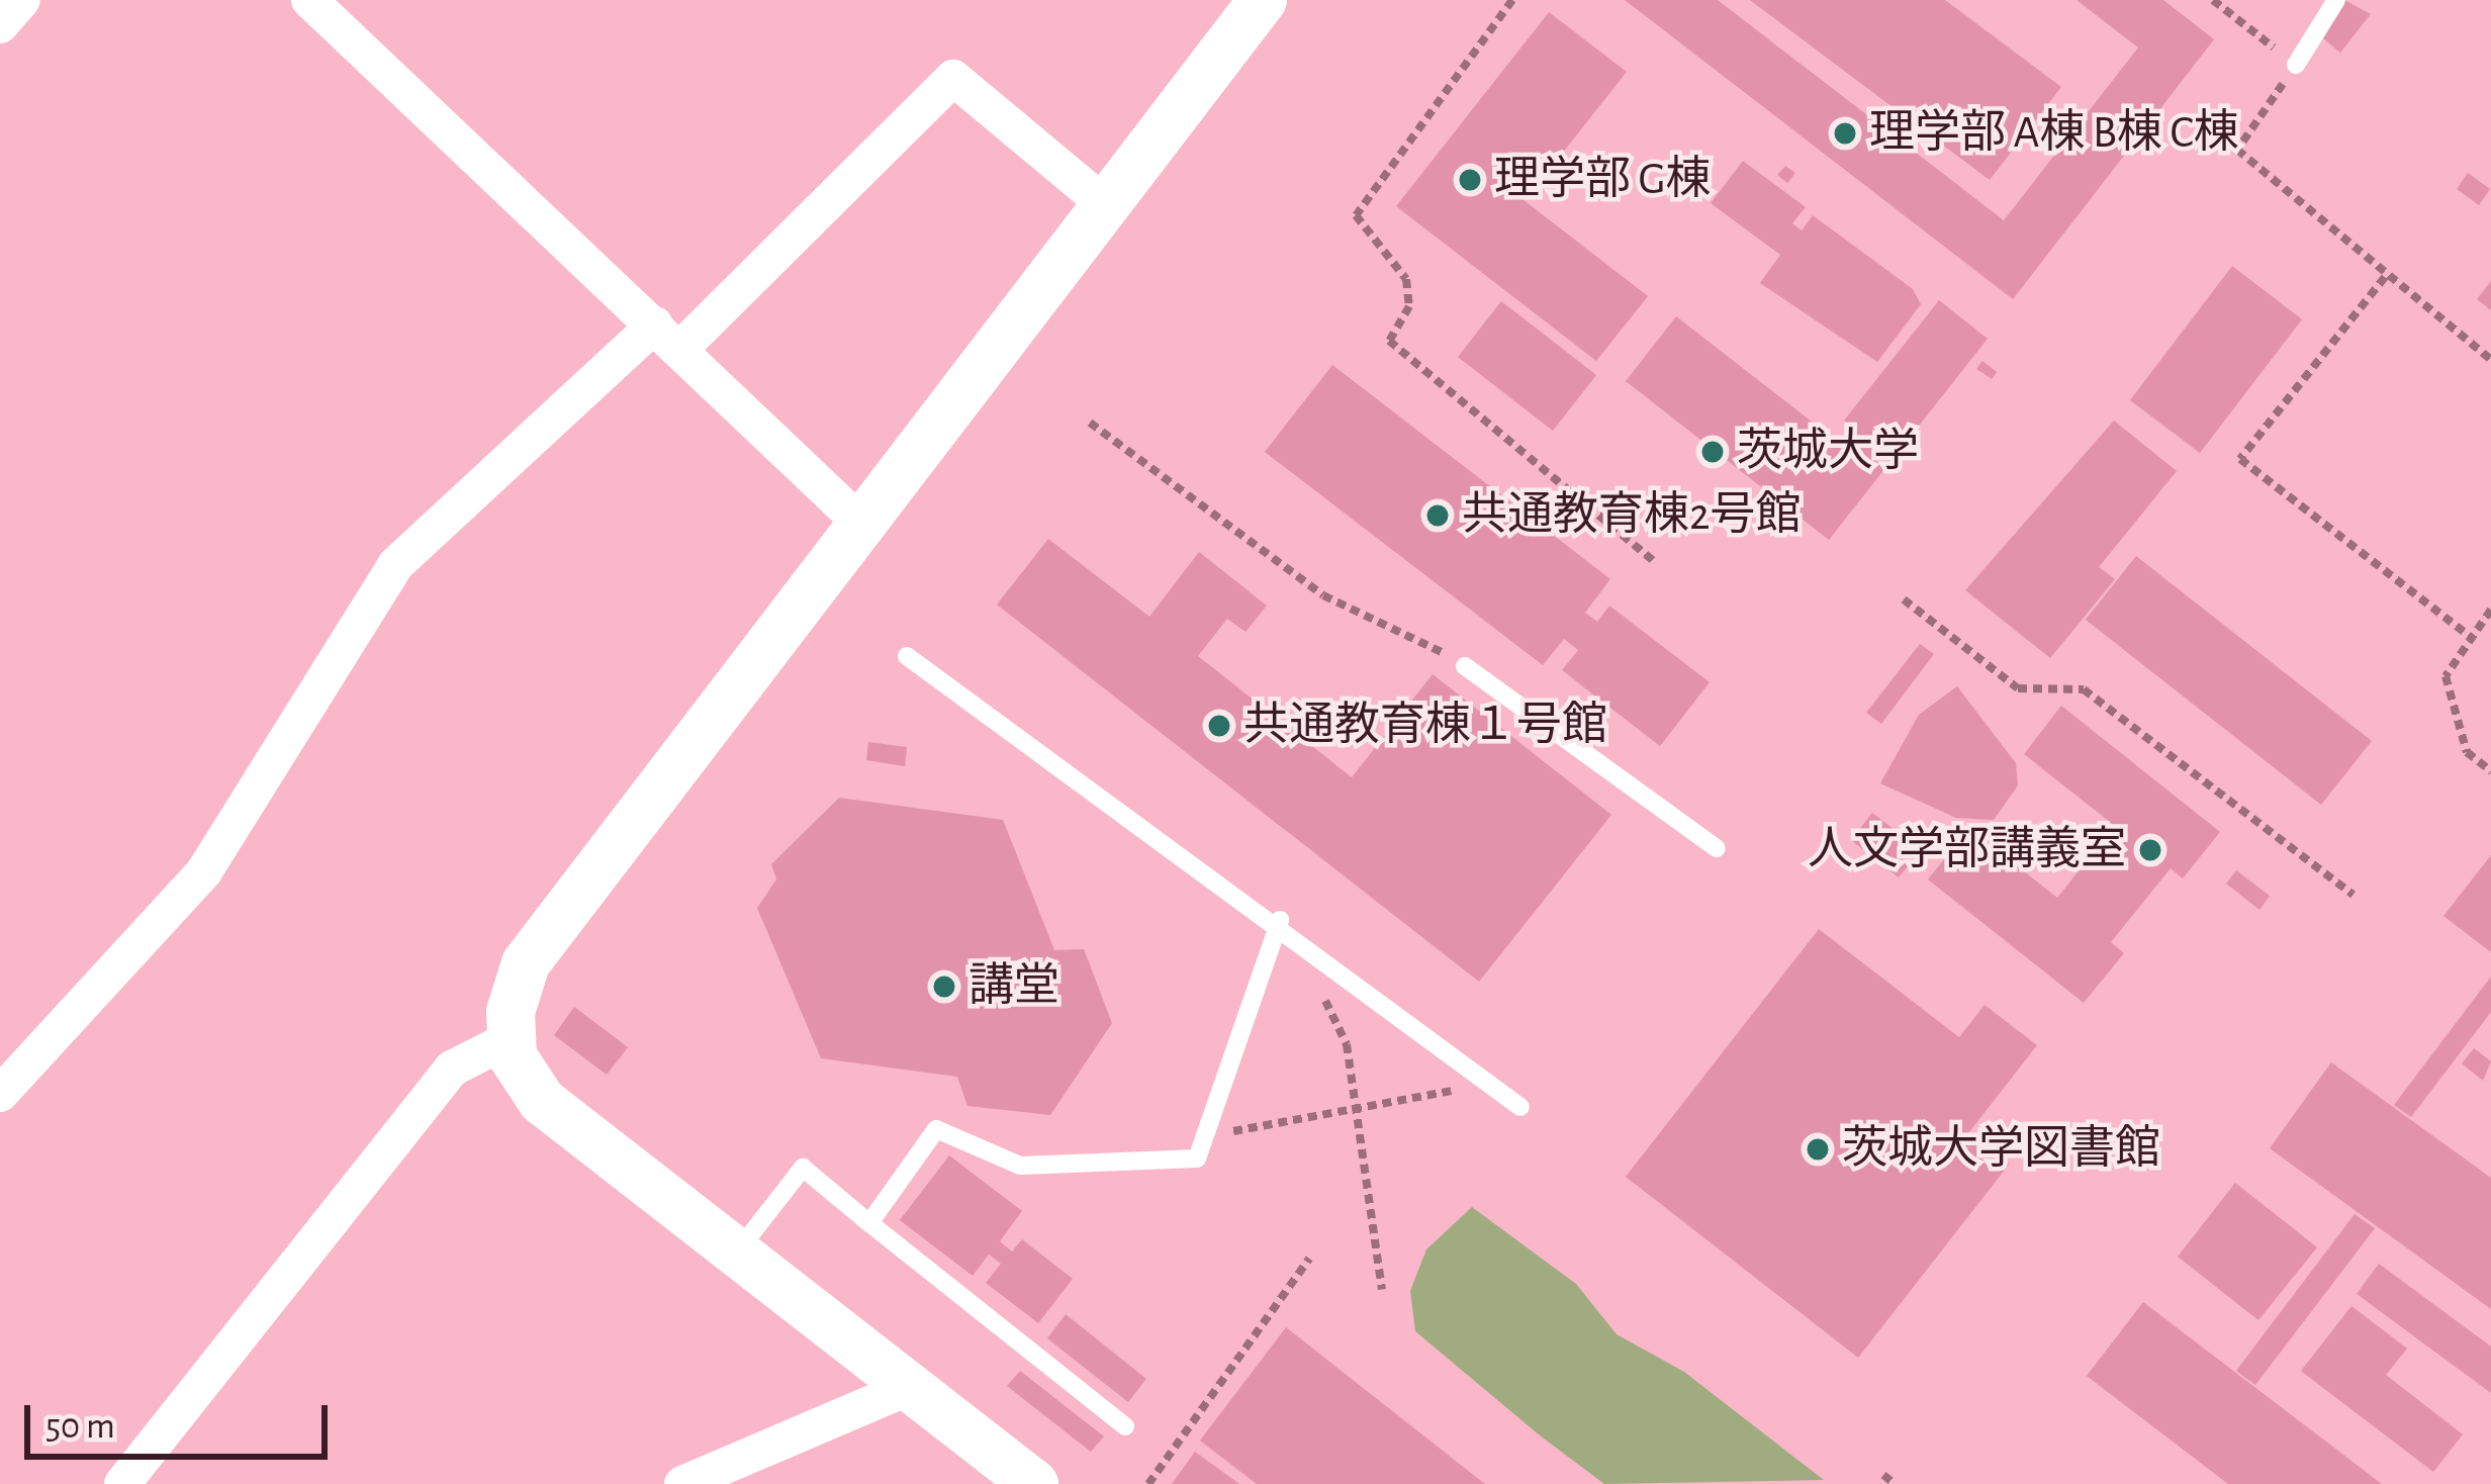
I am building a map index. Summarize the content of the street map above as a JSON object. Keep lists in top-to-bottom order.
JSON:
{
  "places": [
    "理学部 A棟 B棟 C棟",
    "理学部 G棟",
    "茨城大学",
    "共通教育棟2号館",
    "共通教育棟１号館",
    "人文学部講義室",
    "講堂",
    "茨城大学図書館"
  ],
  "scale_bar": "50 m"
}
